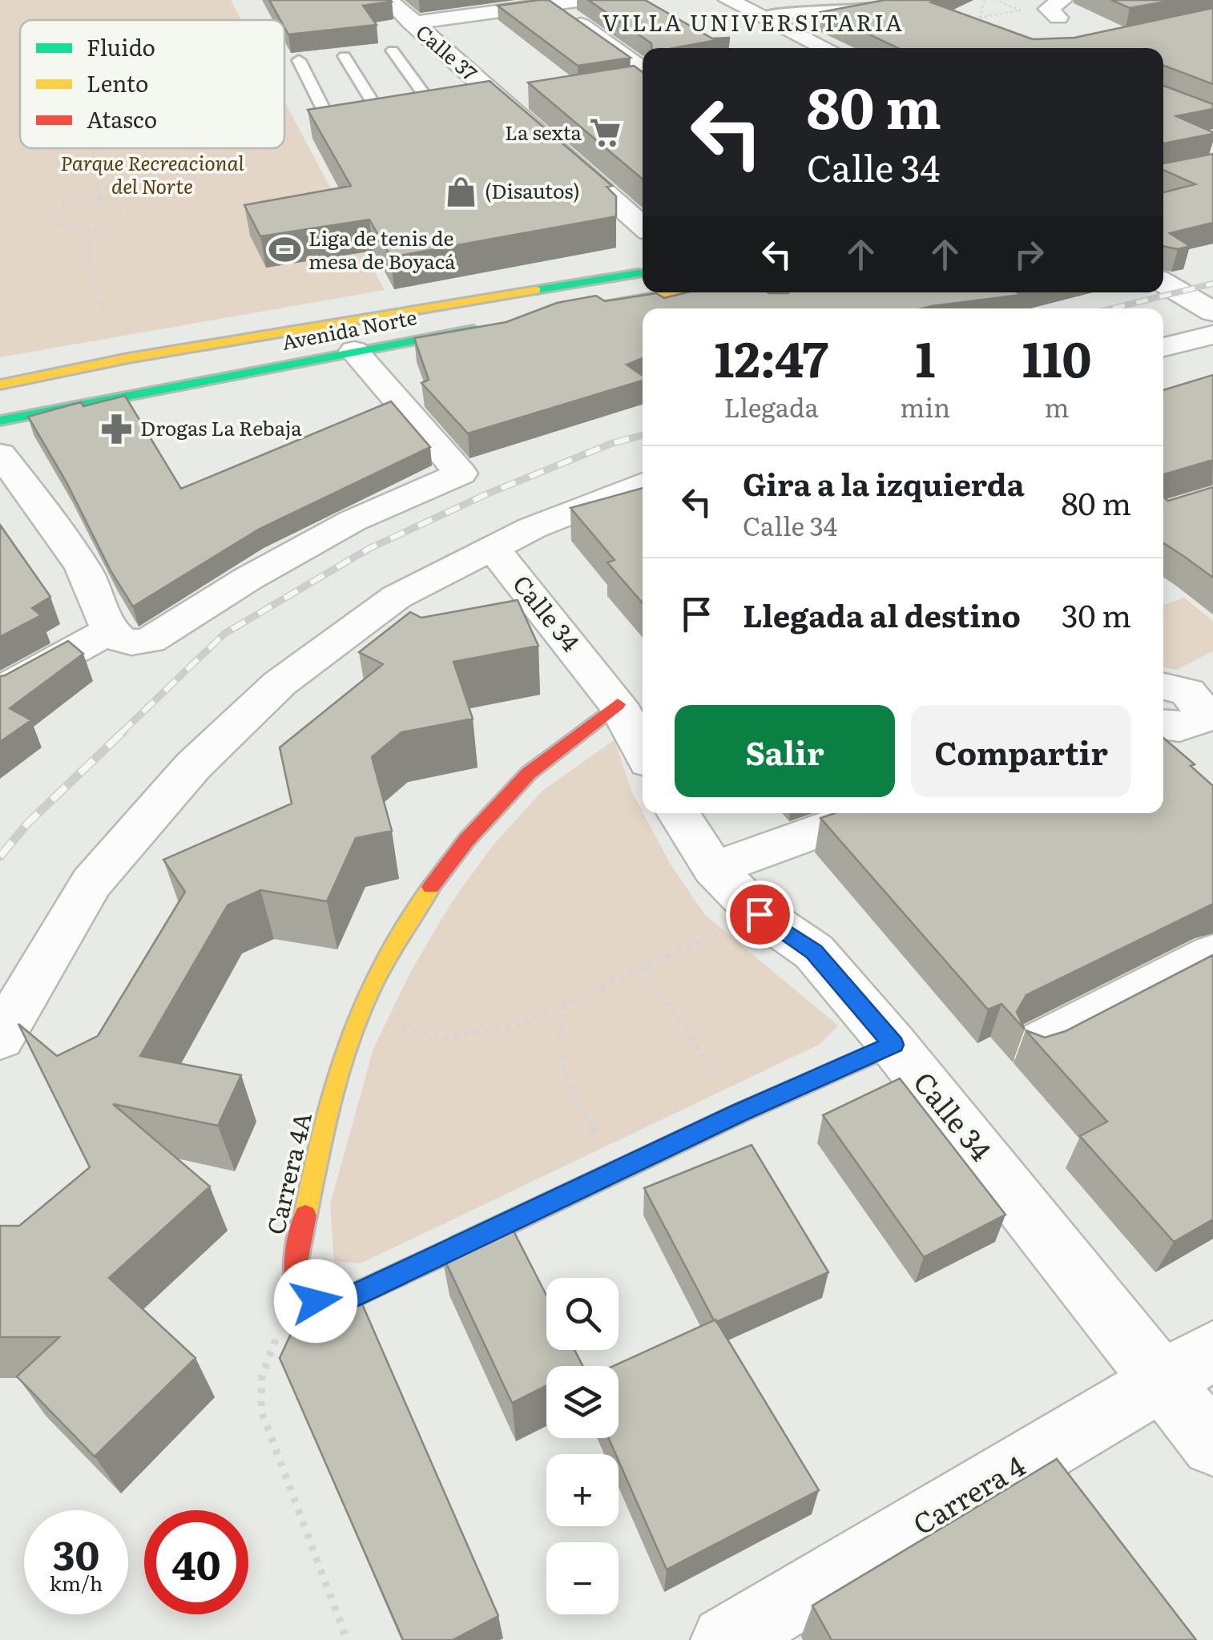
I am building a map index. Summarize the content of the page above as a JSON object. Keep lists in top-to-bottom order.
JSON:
{
  "streets": {
    "main road": ["Avenida Norte", "Carrera 4A"],
    "street": ["Calle 37", "Calle 34", "Carrera 4"]
  },
  "crossings": [
    ["Calle 34", "Carrera 4A"],
    ["Calle 34", "Carrera 4"]
  ],
  "districts": ["VILLA UNIVERSITARIA"],
  "parks": ["Parque Recreacional del Norte"],
  "places": {
    "supermarket": ["La sexta"],
    "shop": ["(Disautos)"],
    "sports": ["Liga de tenis de mesa de Boyacá"],
    "pharmacy": ["Drogas La Rebaja"]
  },
  "legend": ["Fluido", "Lento", "Atasco"],
  "page": {
    "turn": ["80 m", "Calle 34"],
    "eta": [
      "12:47",
      "Llegada",
      "1",
      "min",
      "110",
      "m"
    ],
    "list": [
      {
        "name": "Gira a la izquierda",
        "note": "Calle 34",
        "value": "80 m"
      },
      {
        "name": "Llegada al destino",
        "value": "30 m"
      }
    ],
    "buttons": ["Salir", "Compartir"],
    "map_buttons": ["+", "−"],
    "speed": "30 km/h",
    "limit": "40"
  }
}
